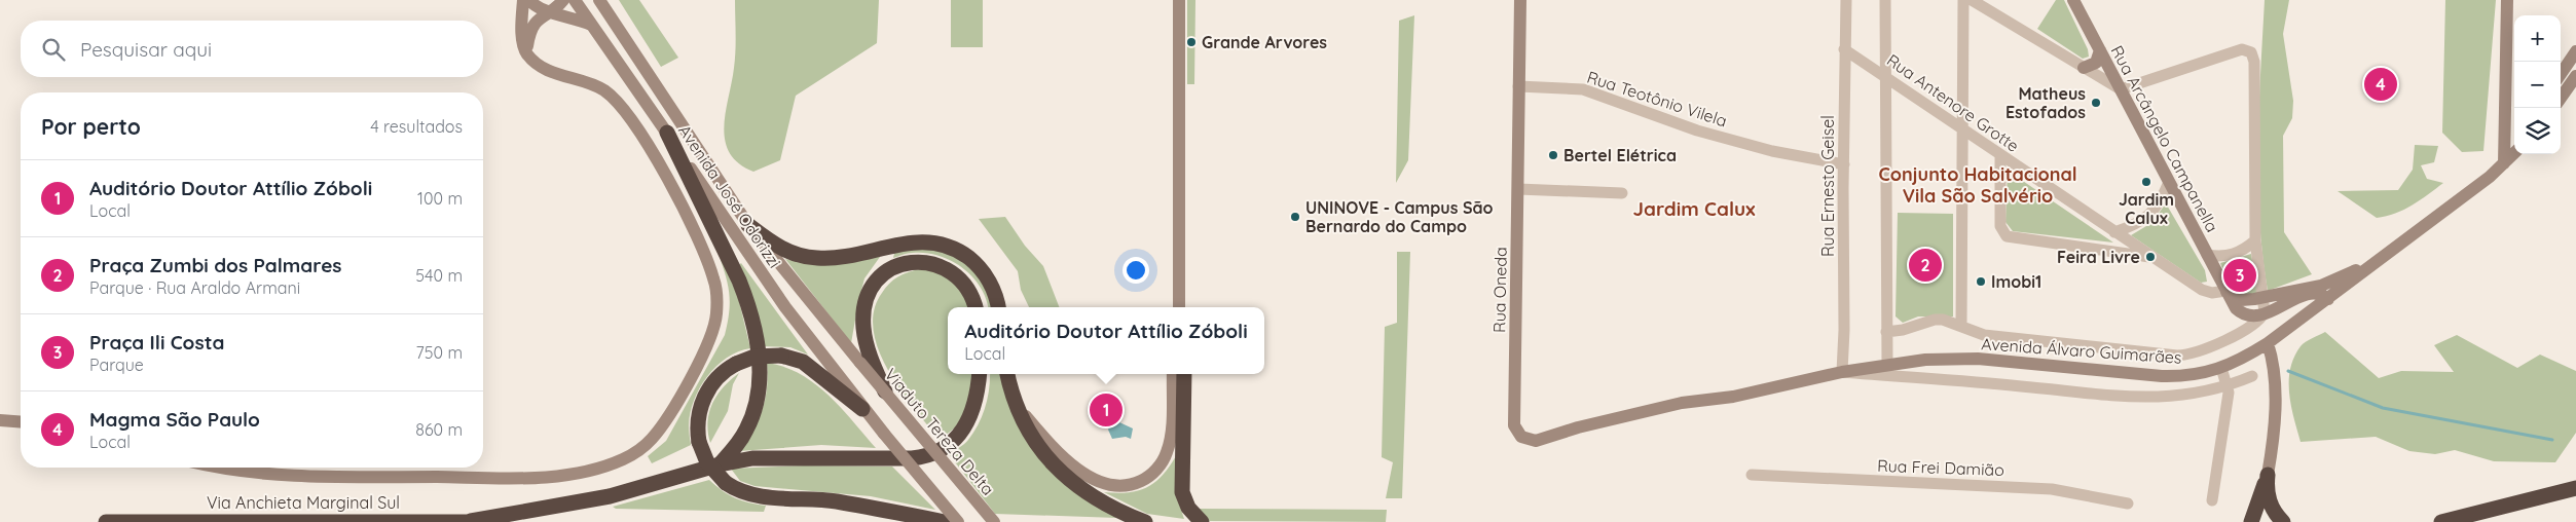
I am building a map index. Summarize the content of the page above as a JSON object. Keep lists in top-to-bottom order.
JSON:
{
  "streets": {
    "highway": ["Via Anchieta Marginal Sul"],
    "street": [
      "Rua Teotônio Vilela",
      "Rua Antenore Grotte",
      "Rua Arcângelo Campanella",
      "Rua Ernesto Geisel",
      "Avenida José Odorizzi",
      "Rua Oneda",
      "Avenida Álvaro Guimarães",
      "Viaduto Tereza Delta",
      "Rua Frei Damião"
    ]
  },
  "crossings": [
    ["Rua Teotônio Vilela", "Rua Ernesto Geisel"],
    ["Rua Teotônio Vilela", "Rua Oneda"],
    ["Rua Antenore Grotte", "Rua Arcângelo Campanella"],
    ["Rua Antenore Grotte", "Rua Ernesto Geisel"],
    ["Rua Arcângelo Campanella", "Avenida Álvaro Guimarães"],
    ["Rua Ernesto Geisel", "Avenida Álvaro Guimarães"],
    ["Avenida José Odorizzi", "Viaduto Tereza Delta"],
    ["Rua Oneda", "Avenida Álvaro Guimarães"]
  ],
  "districts": ["Conjunto Habitacional Vila São Salvério", "Jardim Calux"],
  "places": [
    "Grande Arvores",
    "Matheus Estofados",
    "Bertel Elétrica",
    "Jardim Calux",
    "UNINOVE - Campus São Bernardo do Campo",
    "Feira Livre",
    "Imobi1"
  ],
  "page": {
    "map_buttons": ["+", "−"],
    "search": "Pesquisar aqui",
    "pins": [
      "4",
      "2",
      "3",
      "1"
    ],
    "heading": ["Por perto", "4 resultados"],
    "list": [
      {
        "mark": "1",
        "name": "Auditório Doutor Attílio Zóboli",
        "note": "Local",
        "value": "100 m"
      },
      {
        "mark": "2",
        "name": "Praça Zumbi dos Palmares",
        "note": "Parque · Rua Araldo Armani",
        "value": "540 m"
      },
      {
        "mark": "3",
        "name": "Praça Ili Costa",
        "note": "Parque",
        "value": "750 m"
      },
      {
        "mark": "4",
        "name": "Magma São Paulo",
        "note": "Local",
        "value": "860 m"
      }
    ],
    "popup": ["Auditório Doutor Attílio Zóboli", "Local"]
  }
}
